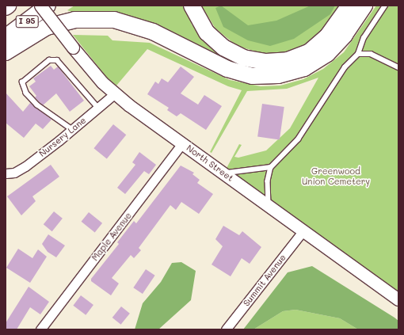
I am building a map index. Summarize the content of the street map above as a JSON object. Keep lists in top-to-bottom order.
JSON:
{
  "streets": {
    "highway": ["I 95"],
    "street": [
      "Nursery Lane",
      "North Street",
      "Maple Avenue",
      "Summit Avenue"
    ]
  },
  "crossings": [
    ["Nursery Lane", "North Street"],
    ["North Street", "Maple Avenue"],
    ["North Street", "Summit Avenue"]
  ],
  "parks": ["Greenwood Union Cemetery"]
}
